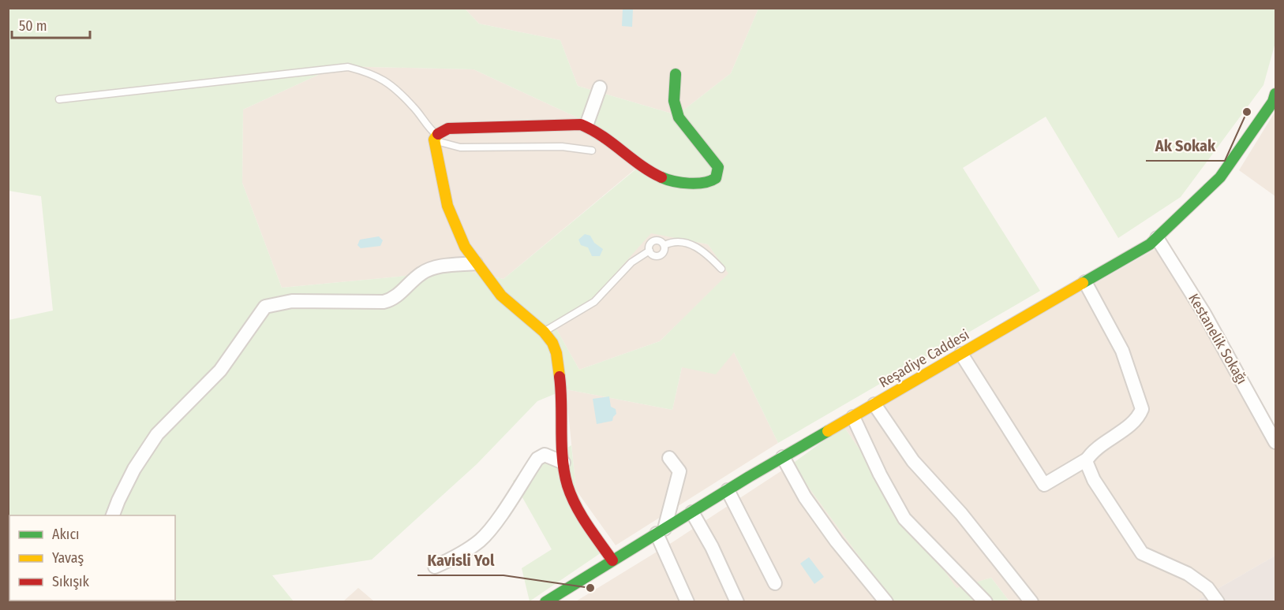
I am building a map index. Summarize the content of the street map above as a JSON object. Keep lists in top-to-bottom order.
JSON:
{
  "streets": {
    "street": ["Kestanelik Sokağı", "Reşadiye Caddesi"]
  },
  "crossings": [
    ["Kestanelik Sokağı", "Reşadiye Caddesi"]
  ],
  "places": ["Ak Sokak", "Kavisli Yol"],
  "legend": ["Akıcı", "Yavaş", "Sıkışık"],
  "scale_bar": "50 m"
}
